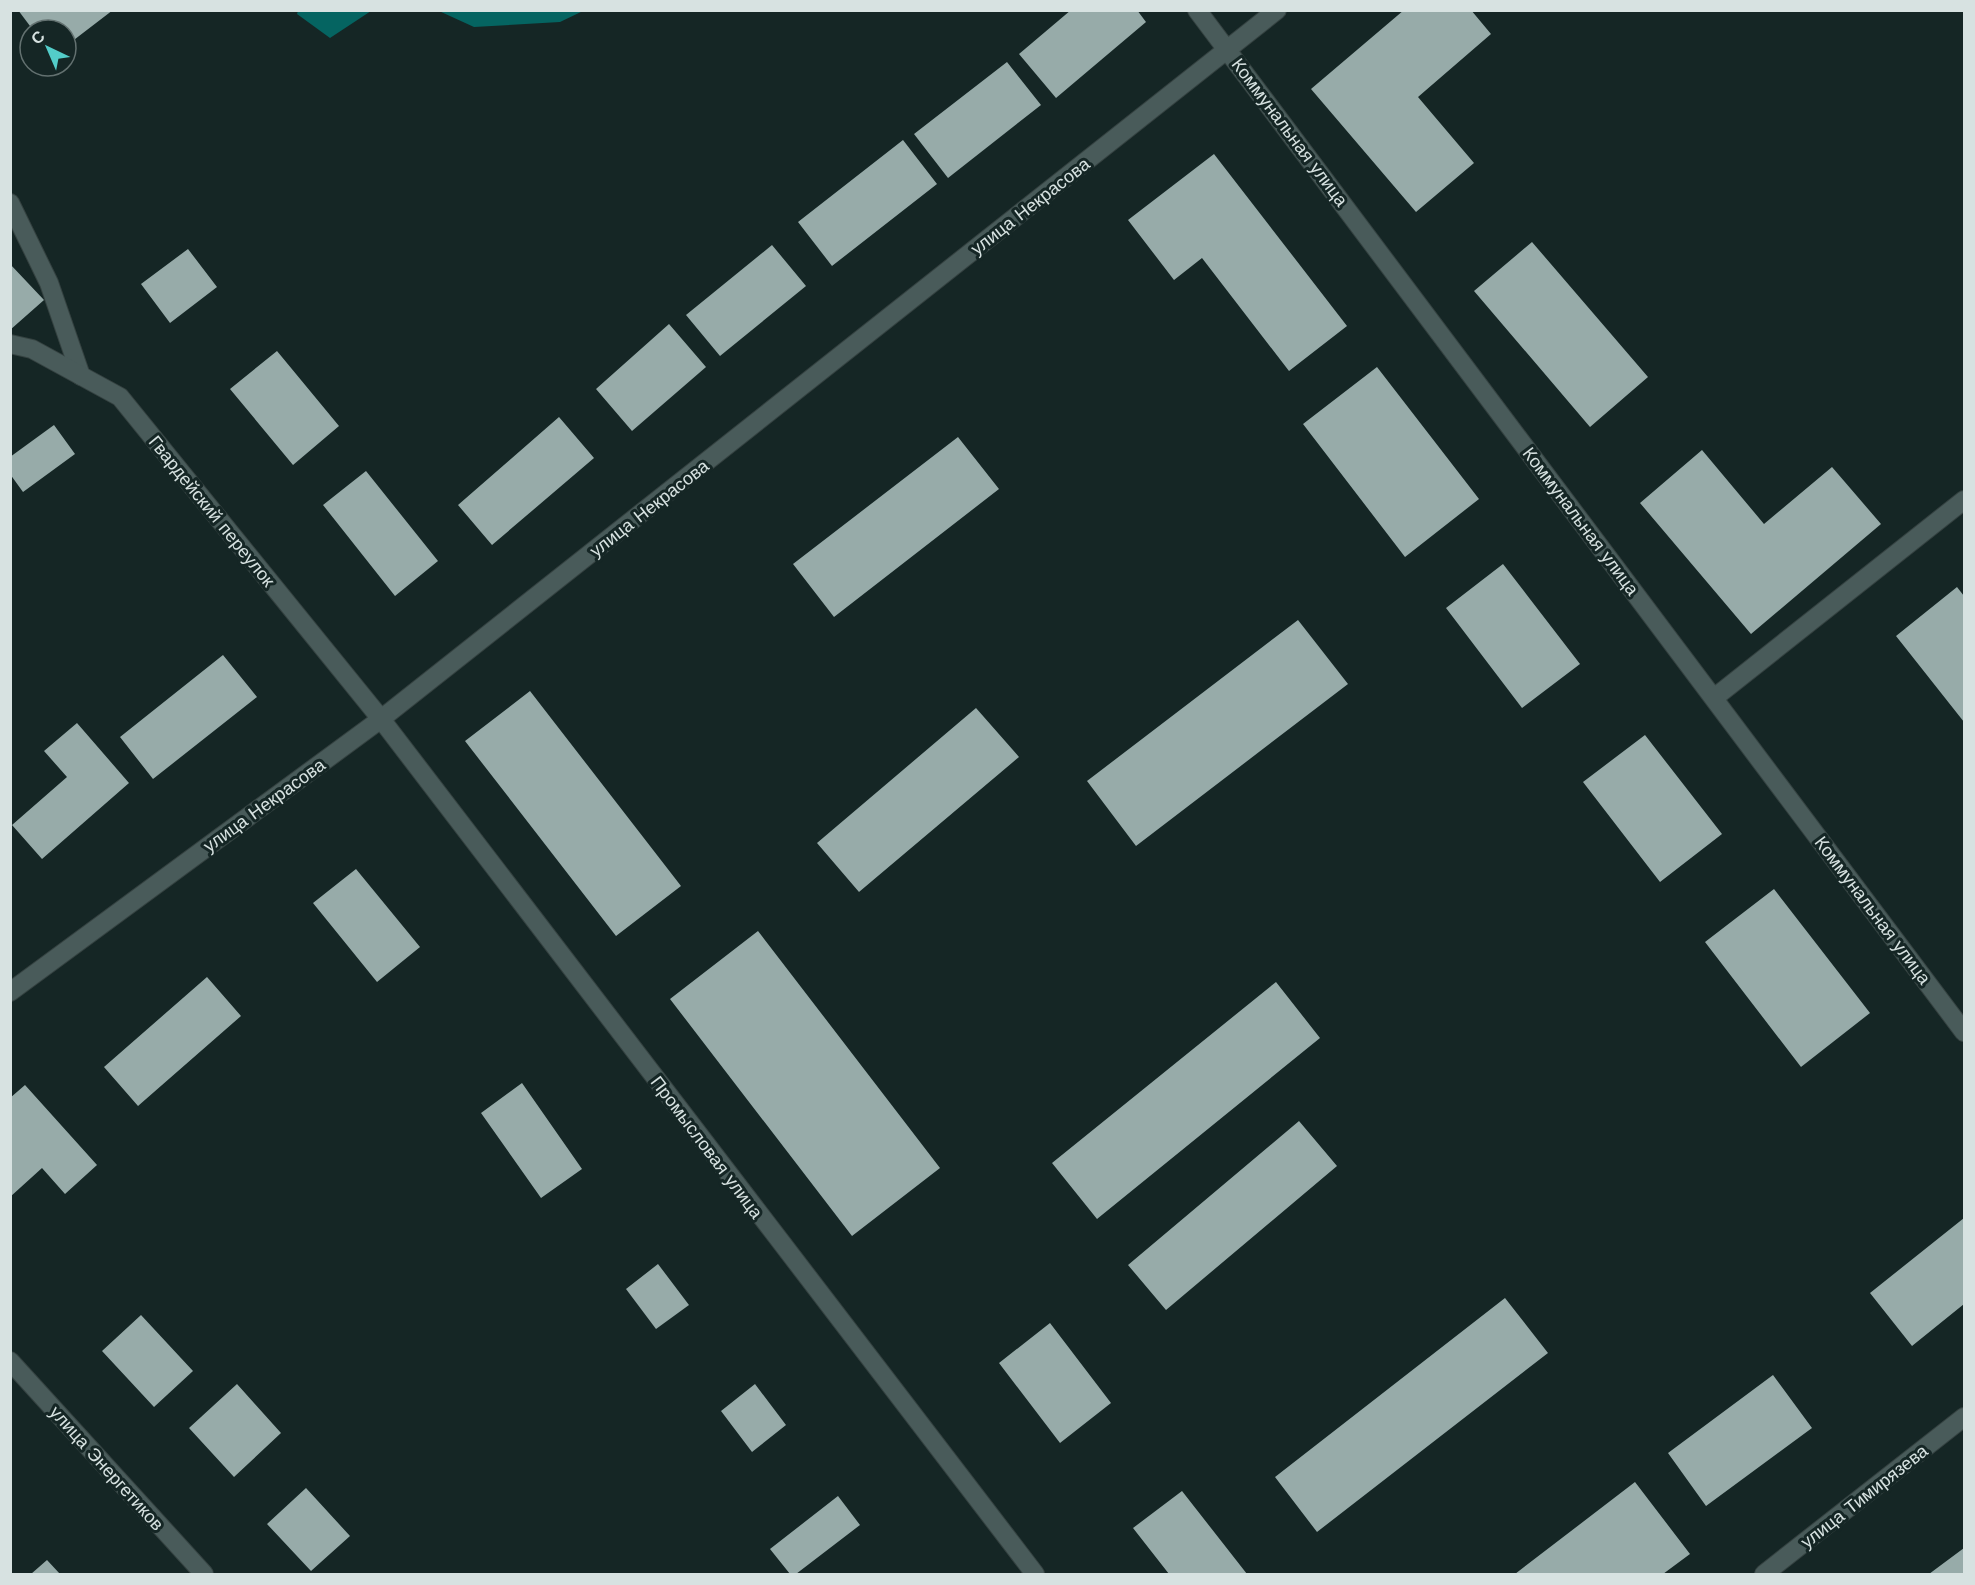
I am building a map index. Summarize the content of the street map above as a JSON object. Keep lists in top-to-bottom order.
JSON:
{
  "streets": {
    "street": [
      "Коммунальная улица",
      "улица Некрасова",
      "Гвардейский переулок",
      "Промысловая улица",
      "улица Энергетиков",
      "улица Тимирязева"
    ]
  },
  "crossings": [
    ["Коммунальная улица", "улица Некрасова"],
    ["улица Некрасова", "Гвардейский переулок"],
    ["улица Некрасова", "Промысловая улица"],
    ["Гвардейский переулок", "Промысловая улица"]
  ],
  "north": "top left"
}
